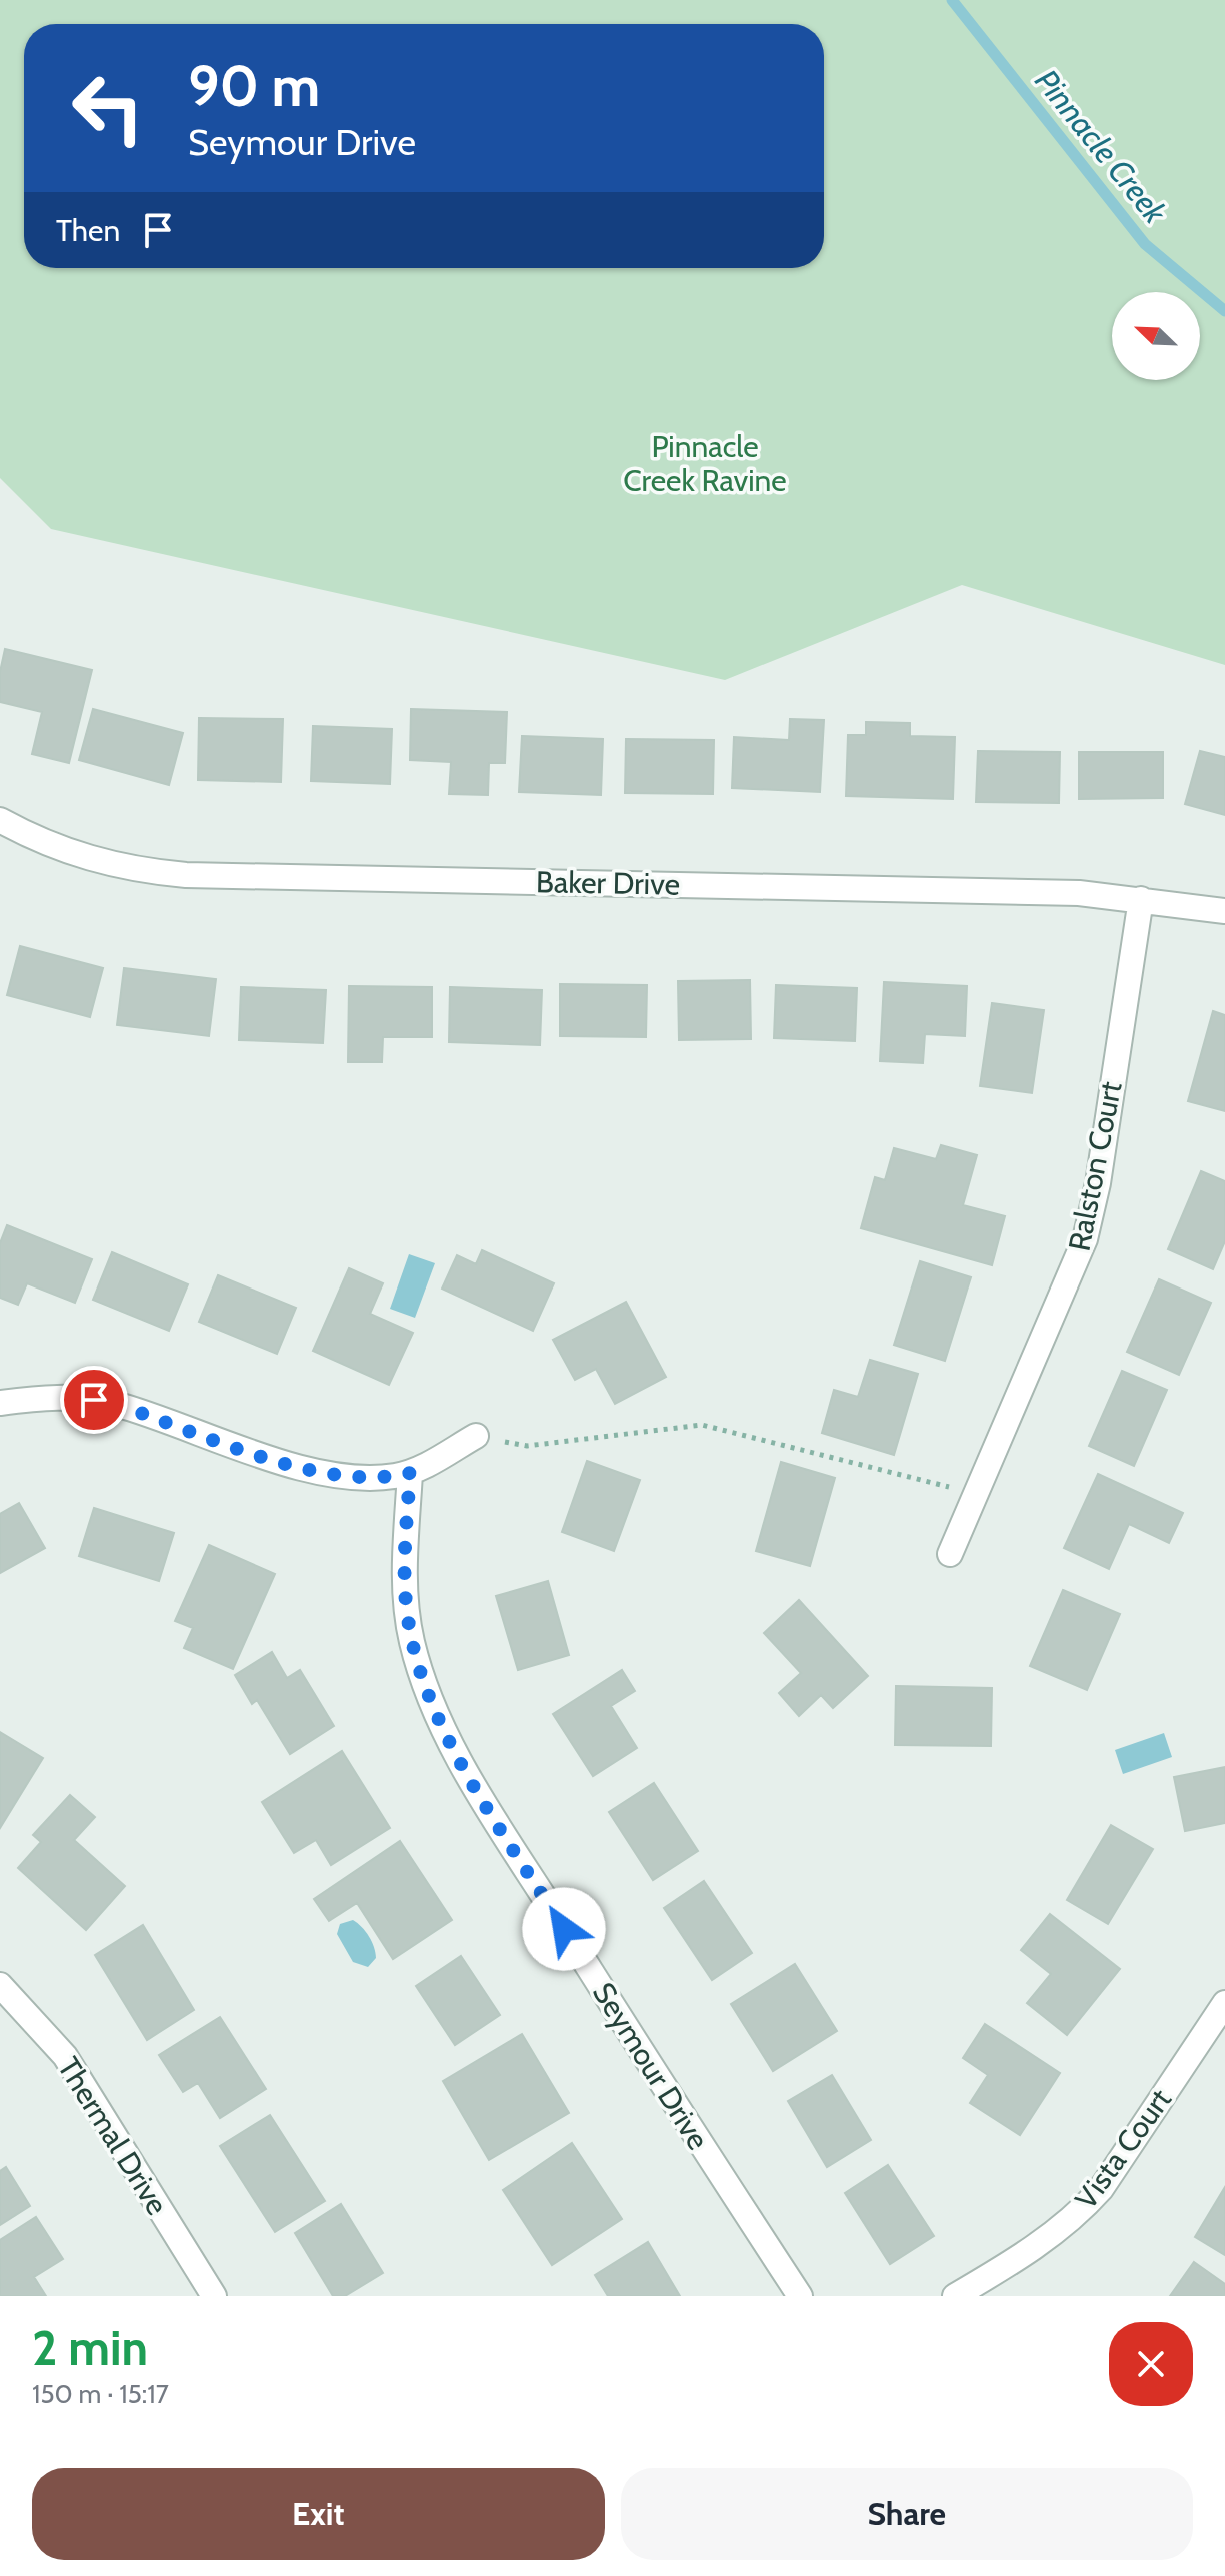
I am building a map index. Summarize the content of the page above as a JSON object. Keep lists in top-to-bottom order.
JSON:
{
  "streets": {
    "street": [
      "Baker Drive",
      "Ralston Court",
      "Seymour Drive",
      "Thermal Drive",
      "Vista Court"
    ]
  },
  "crossings": [
    ["Baker Drive", "Ralston Court"]
  ],
  "water": ["Pinnacle Creek"],
  "parks": ["Pinnacle Creek Ravine"],
  "north": "top left",
  "page": {
    "turn": ["90 m", "Seymour Drive"],
    "then": "Then",
    "heading": ["2 min", "150 m · 15:17"],
    "buttons": ["Exit", "Share"]
  }
}
